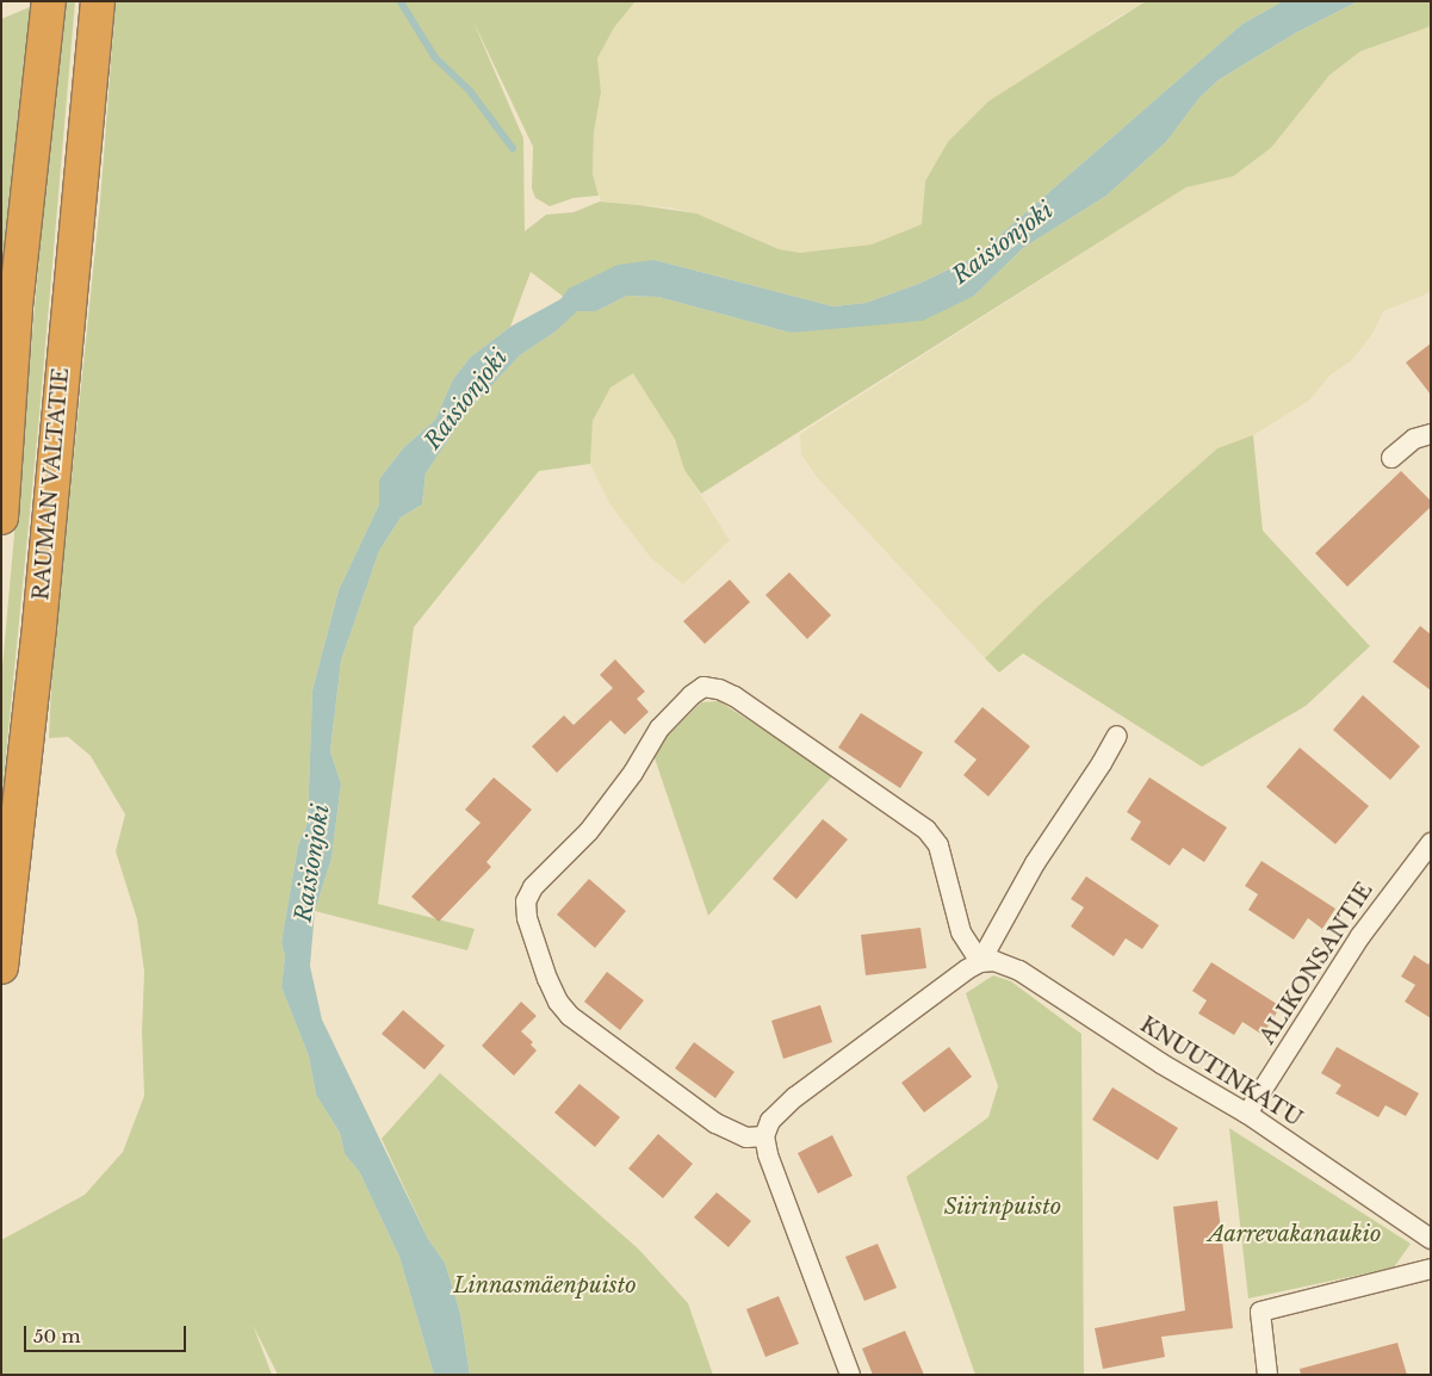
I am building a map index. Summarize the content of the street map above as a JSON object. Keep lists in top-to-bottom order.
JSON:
{
  "streets": {
    "highway": ["RAUMAN VALTATIE"],
    "street": ["ALIKONSANTIE", "KNUUTINKATU"]
  },
  "crossings": [
    ["ALIKONSANTIE", "KNUUTINKATU"]
  ],
  "water": ["Raisionjoki"],
  "parks": ["Siirinpuisto", "Aarrevakanaukio", "Linnasmäenpuisto"],
  "scale_bar": "50 m"
}
